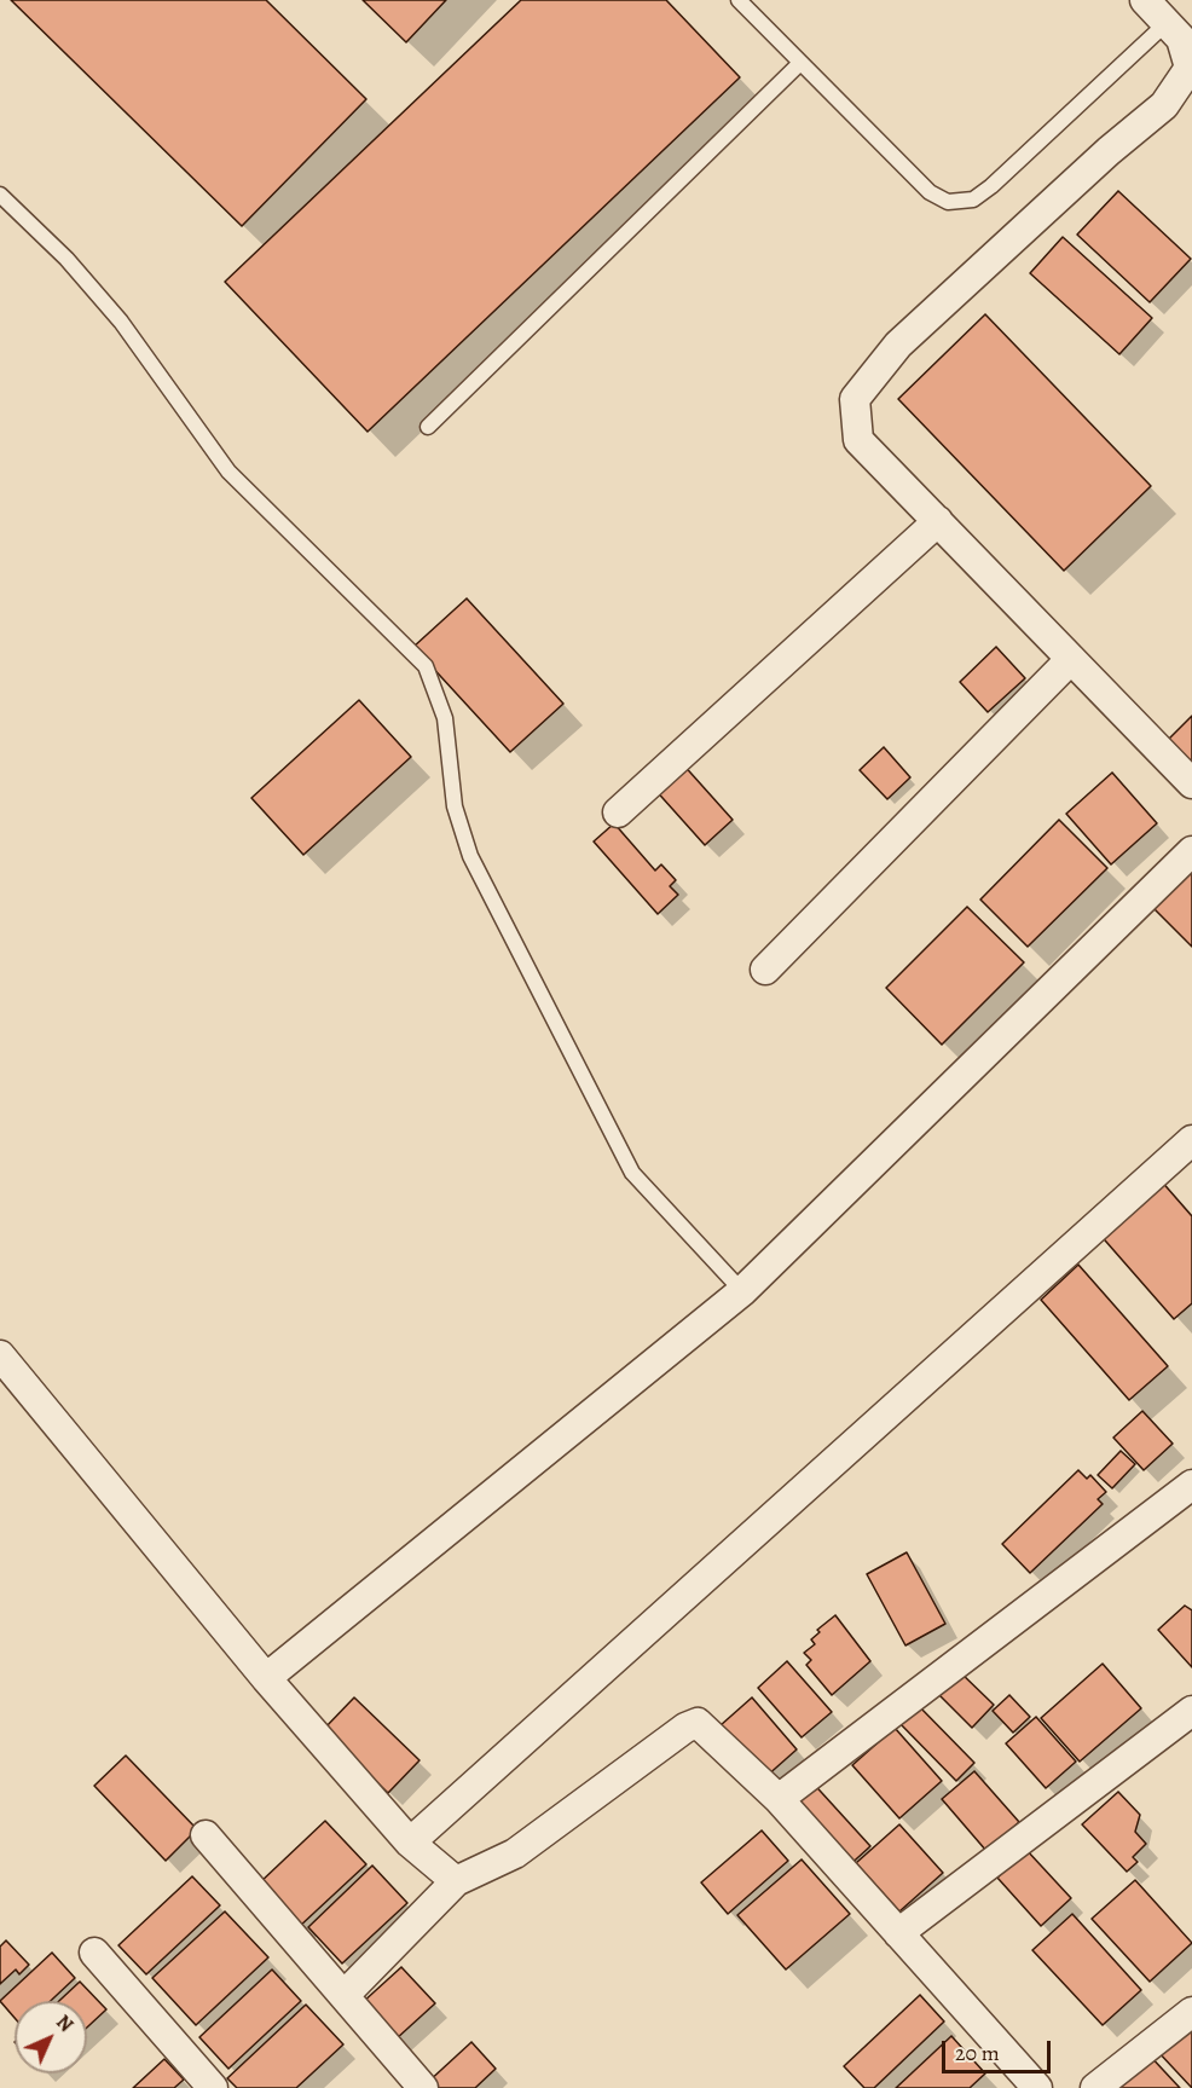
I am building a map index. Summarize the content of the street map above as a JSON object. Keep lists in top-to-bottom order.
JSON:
{
  "scale_bar": "20 m",
  "north": "top right"
}
